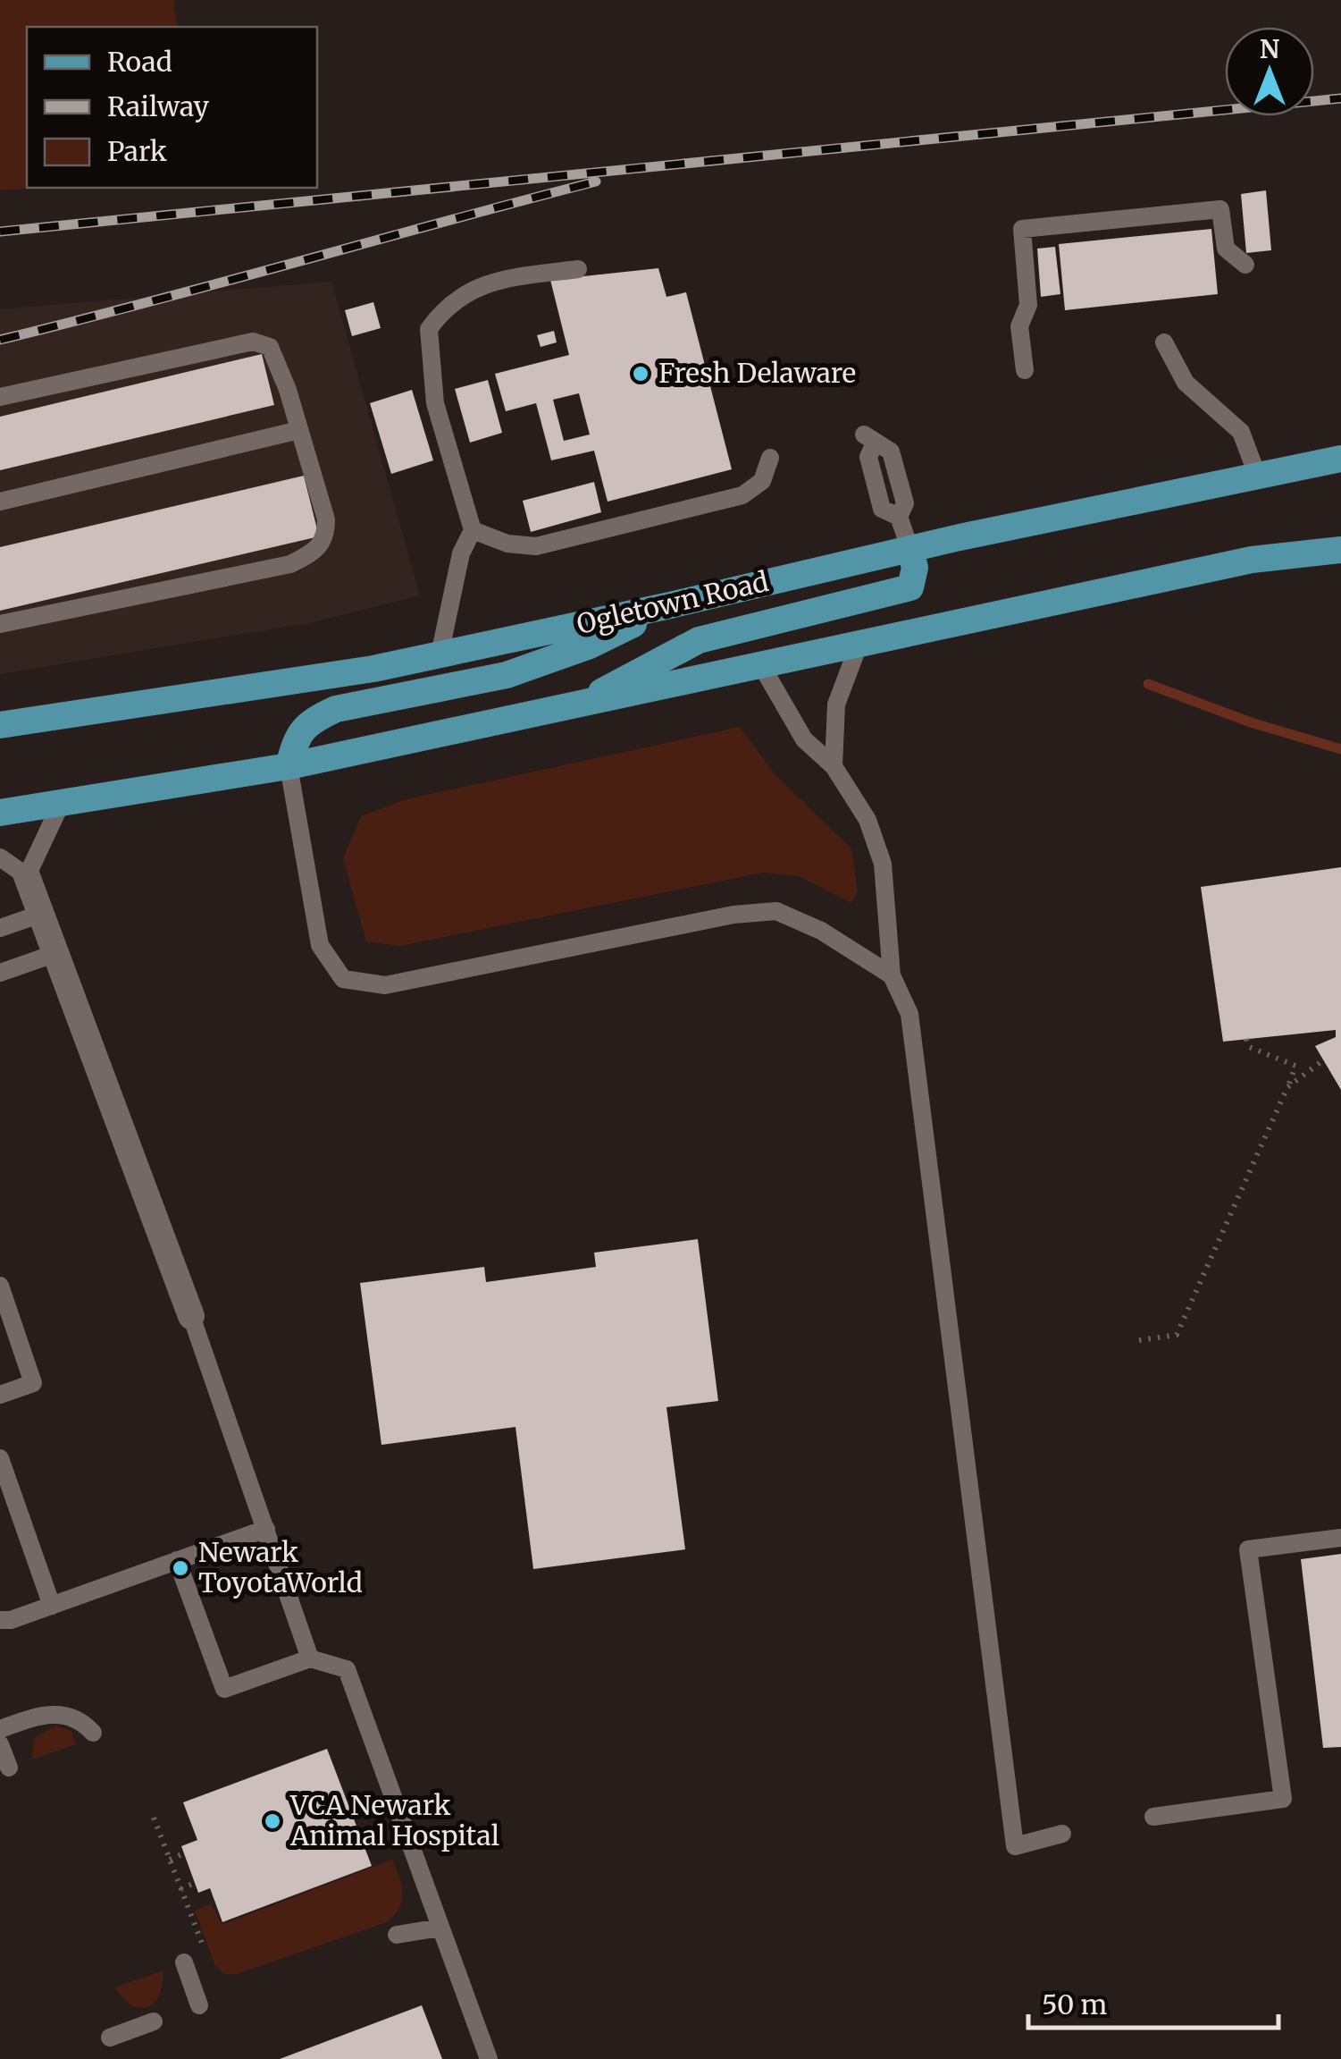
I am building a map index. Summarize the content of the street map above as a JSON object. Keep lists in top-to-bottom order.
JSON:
{
  "streets": {
    "main road": ["Ogletown Road"]
  },
  "places": ["Fresh Delaware", "Newark ToyotaWorld", "VCA Newark Animal Hospital"],
  "legend": ["Road", "Railway", "Park"],
  "scale_bar": "50 m",
  "north": "top"
}
